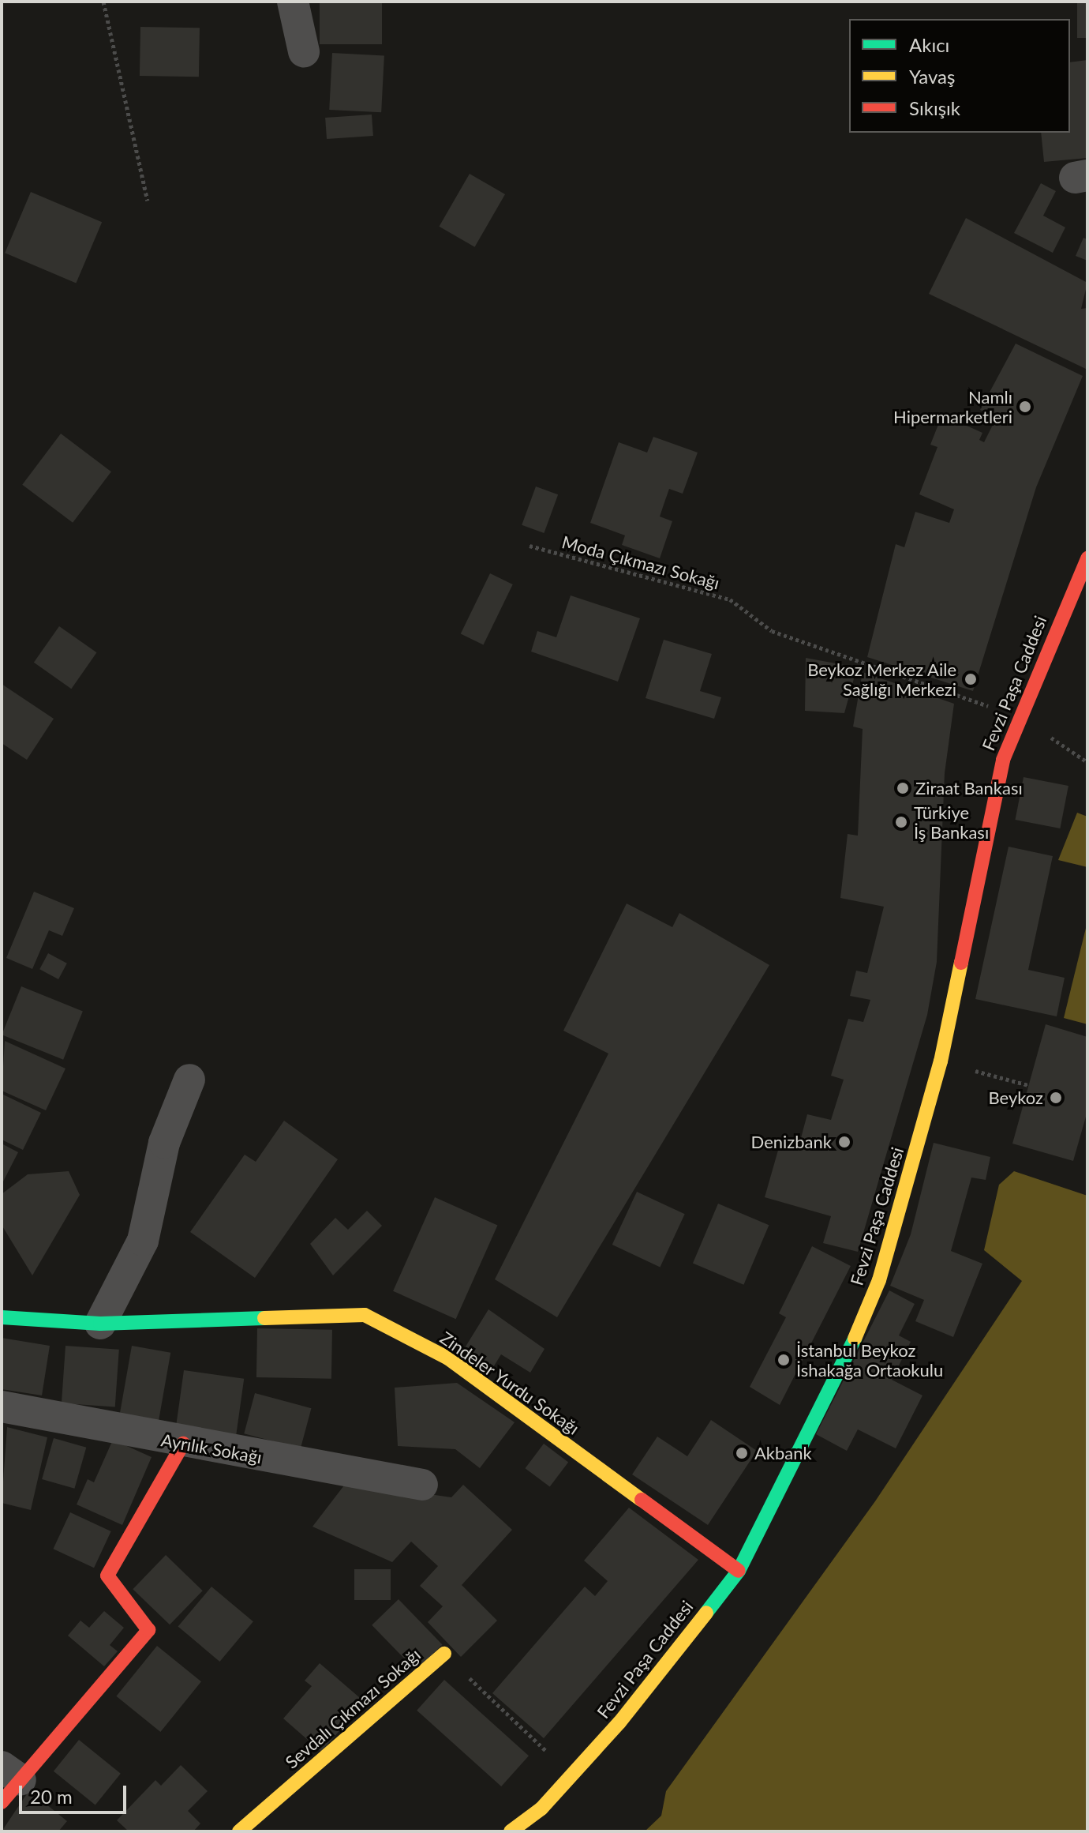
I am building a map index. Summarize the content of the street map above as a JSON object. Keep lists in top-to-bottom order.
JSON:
{
  "streets": {
    "street": [
      "Fevzi Paşa Caddesi",
      "Zindeler Yurdu Sokağı",
      "Ayrılık Sokağı",
      "Sevdalı Çıkmazı Sokağı"
    ],
    "path": ["Moda Çıkmazı Sokağı"]
  },
  "crossings": [
    ["Moda Çıkmazı Sokağı", "Fevzi Paşa Caddesi"],
    ["Fevzi Paşa Caddesi", "Zindeler Yurdu Sokağı"],
    ["Fevzi Paşa Caddesi", "Sevdalı Çıkmazı Sokağı"]
  ],
  "places": [
    "Namlı Hipermarketleri",
    "Beykoz Merkez Aile Sağlığı Merkezi",
    "Ziraat Bankası",
    "Türkiye İş Bankası",
    "Beykoz",
    "Denizbank",
    "İstanbul Beykoz İshakağa Ortaokulu",
    "Akbank"
  ],
  "legend": ["Akıcı", "Yavaş", "Sıkışık"],
  "scale_bar": "20 m"
}
